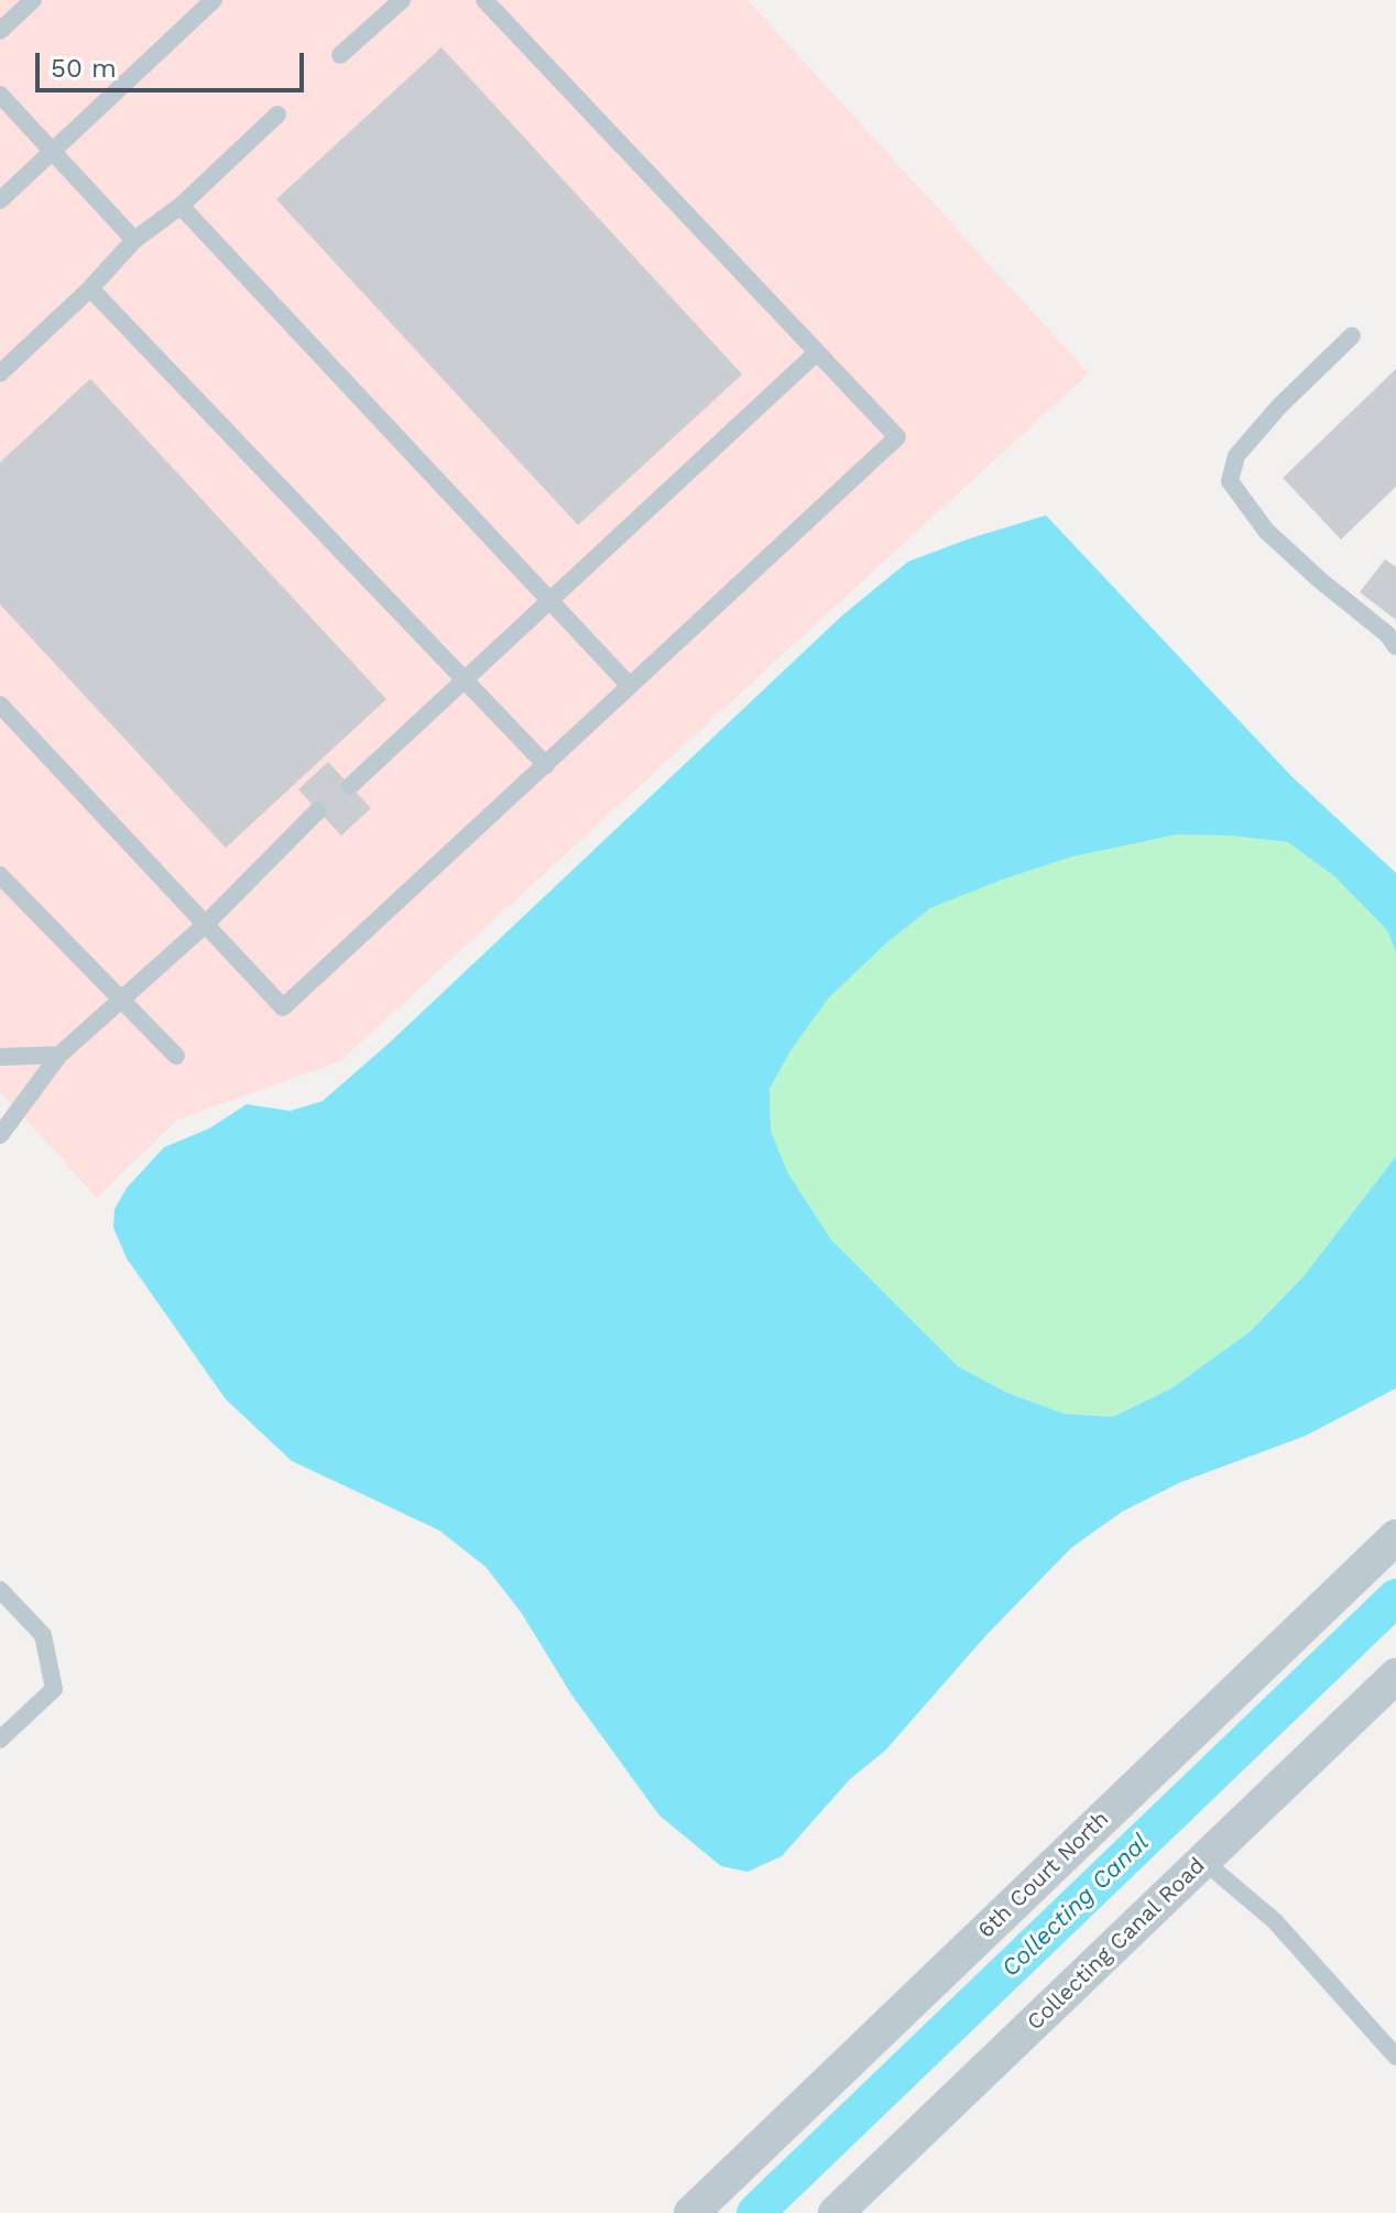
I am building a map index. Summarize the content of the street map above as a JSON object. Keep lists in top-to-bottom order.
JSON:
{
  "streets": {
    "street": ["6th Court North", "Collecting Canal Road"]
  },
  "water": ["Collecting Canal"],
  "scale_bar": "50 m"
}
